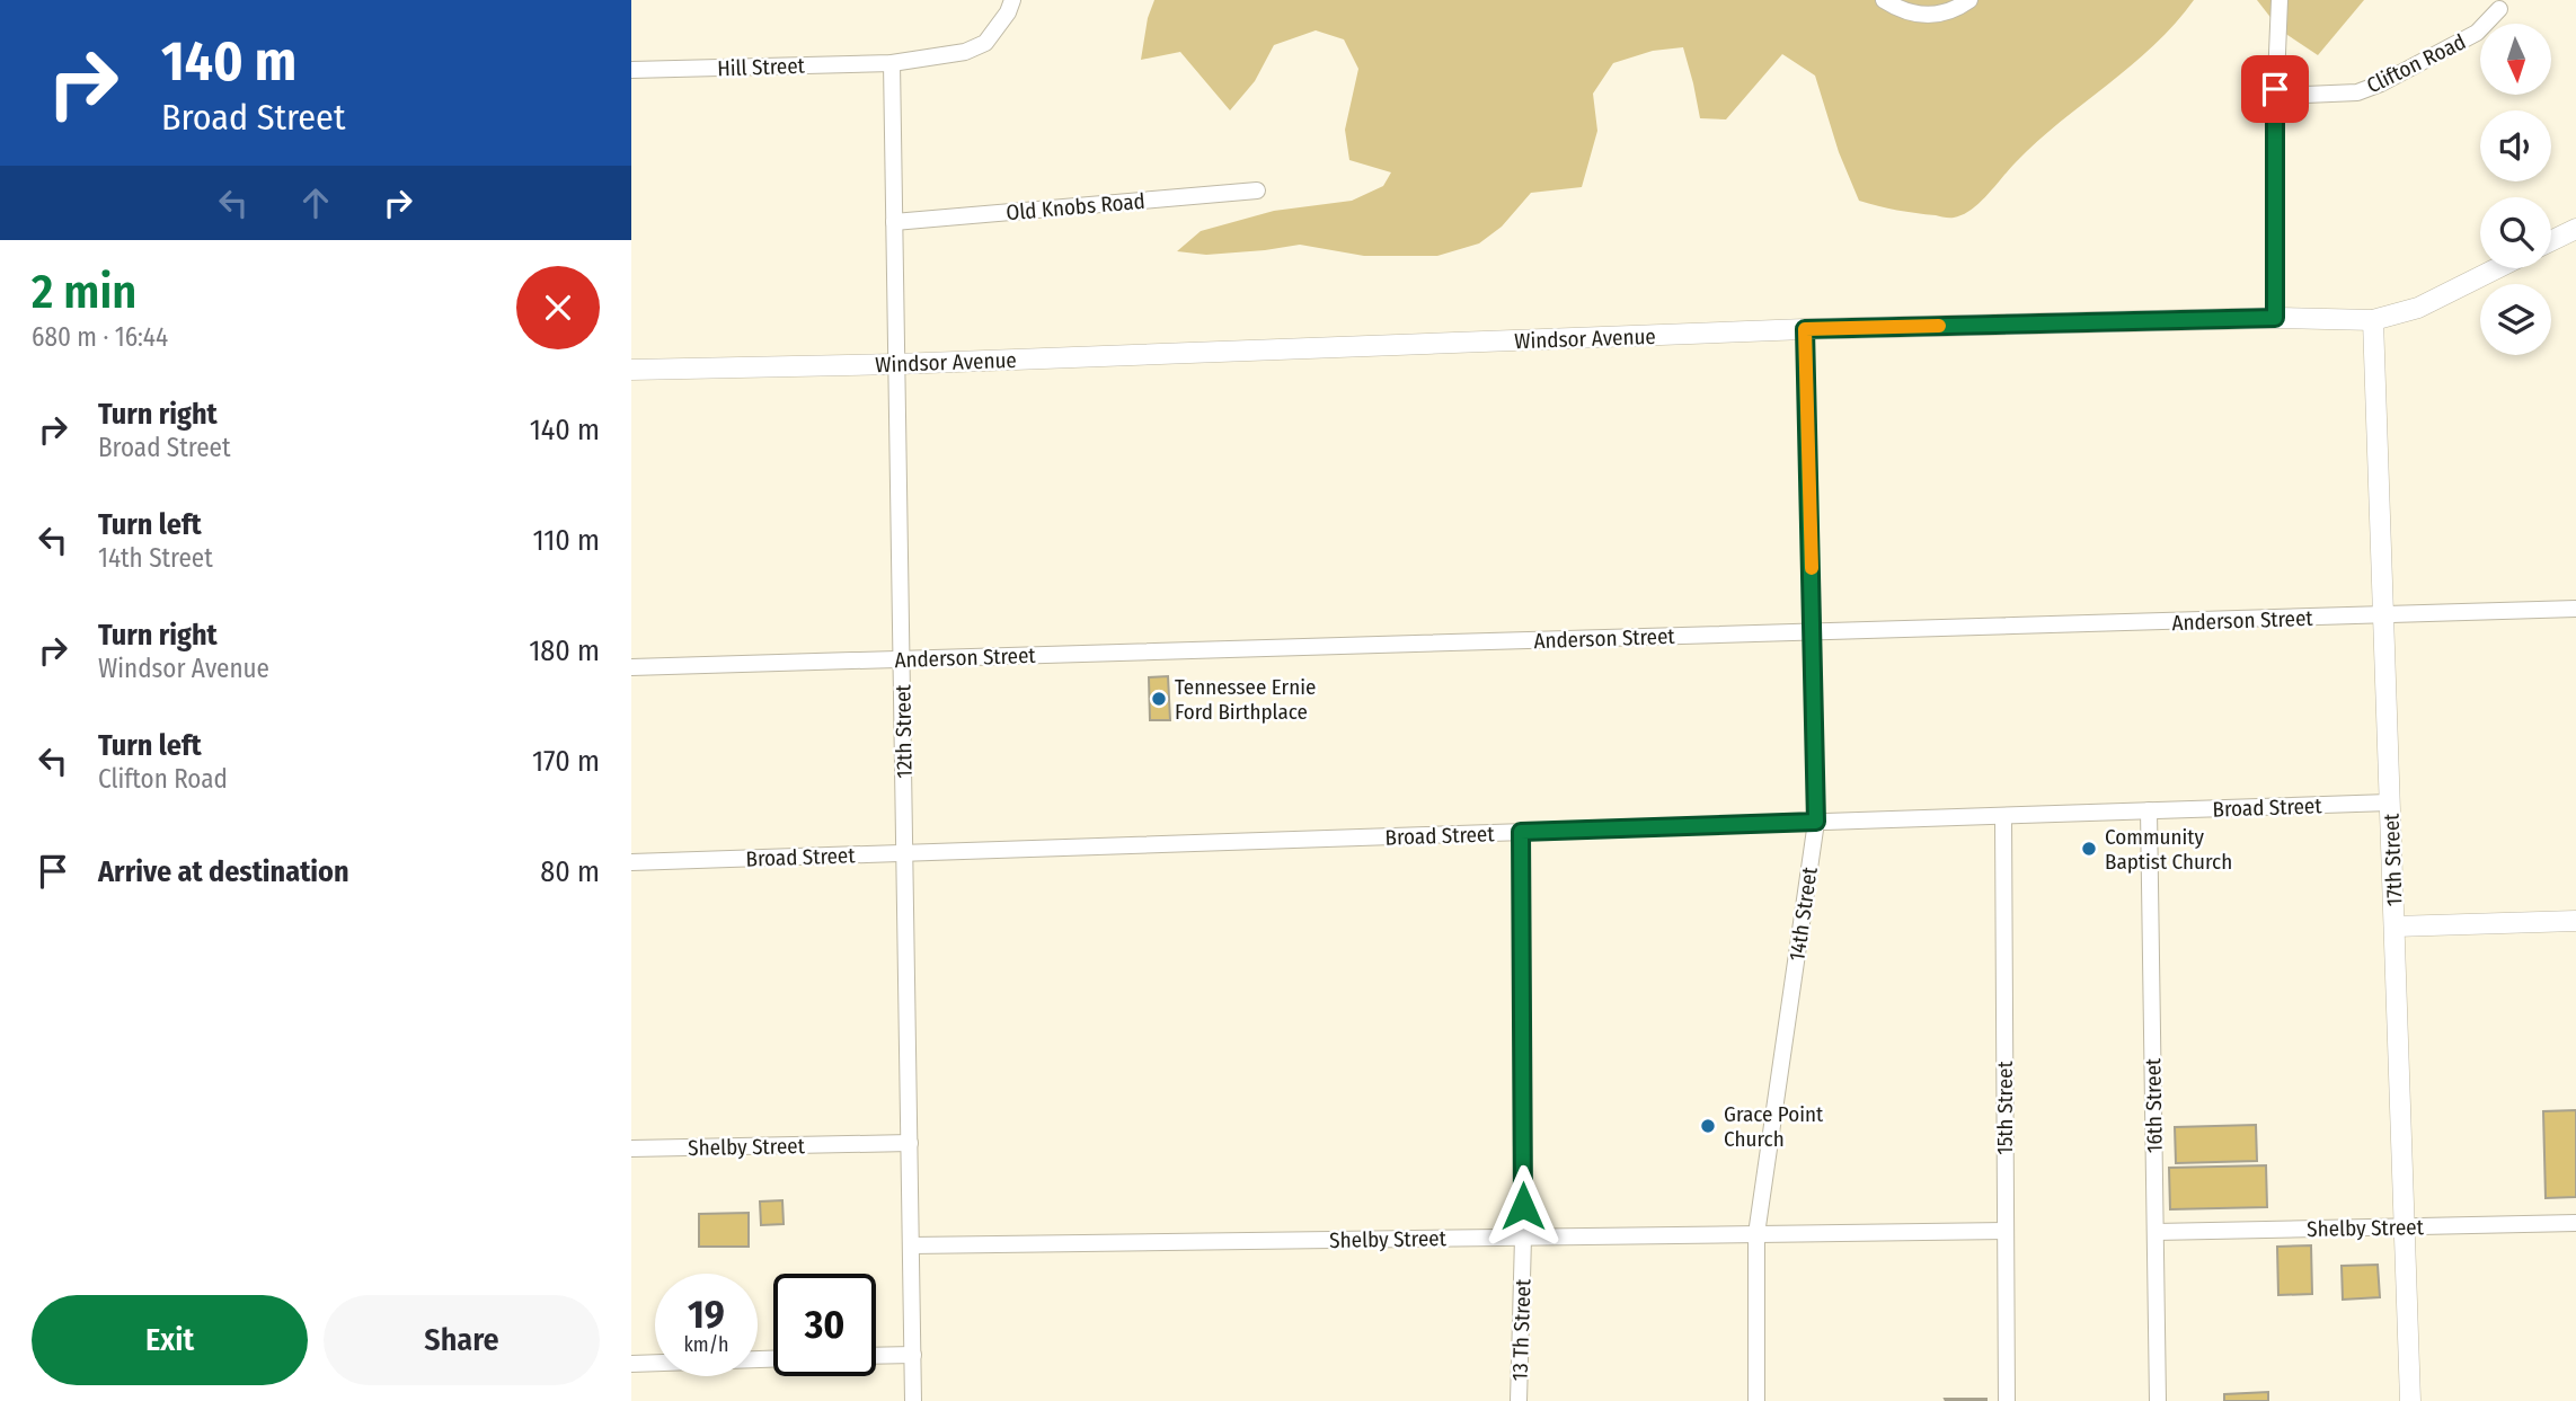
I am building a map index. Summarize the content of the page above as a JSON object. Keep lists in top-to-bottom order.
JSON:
{
  "streets": {
    "street": [
      "Clifton Road",
      "Hill Street",
      "Old Knobs Road",
      "Windsor Avenue",
      "Anderson Street",
      "12th Street",
      "Broad Street",
      "17th Street",
      "14th Street",
      "16th Street",
      "15th Street",
      "Shelby Street",
      "13 Th Street"
    ]
  },
  "crossings": [
    ["Hill Street", "12th Street"],
    ["Old Knobs Road", "12th Street"],
    ["Windsor Avenue", "12th Street"],
    ["Windsor Avenue", "17th Street"],
    ["Windsor Avenue", "14th Street"],
    ["Anderson Street", "12th Street"],
    ["Anderson Street", "17th Street"],
    ["Anderson Street", "14th Street"],
    ["12th Street", "Broad Street"],
    ["12th Street", "Shelby Street"],
    ["Broad Street", "17th Street"],
    ["Broad Street", "14th Street"],
    ["Broad Street", "16th Street"],
    ["Broad Street", "15th Street"],
    ["Broad Street", "13 Th Street"],
    ["17th Street", "Shelby Street"],
    ["14th Street", "Shelby Street"],
    ["16th Street", "Shelby Street"],
    ["15th Street", "Shelby Street"],
    ["Shelby Street", "13 Th Street"]
  ],
  "places": ["Tennessee Ernie Ford Birthplace", "Community Baptist Church", "Grace Point Church"],
  "north": "bottom",
  "page": {
    "turn": ["140 m", "Broad Street"],
    "heading": ["2 min", "680 m · 16:44"],
    "list": [
      {
        "name": "Turn right",
        "note": "Broad Street",
        "value": "140 m"
      },
      {
        "name": "Turn left",
        "note": "14th Street",
        "value": "110 m"
      },
      {
        "name": "Turn right",
        "note": "Windsor Avenue",
        "value": "180 m"
      },
      {
        "name": "Turn left",
        "note": "Clifton Road",
        "value": "170 m"
      },
      {
        "name": "Arrive at destination",
        "value": "80 m"
      }
    ],
    "speed": "19 km/h",
    "limit": "30",
    "buttons": ["Exit", "Share"]
  }
}
